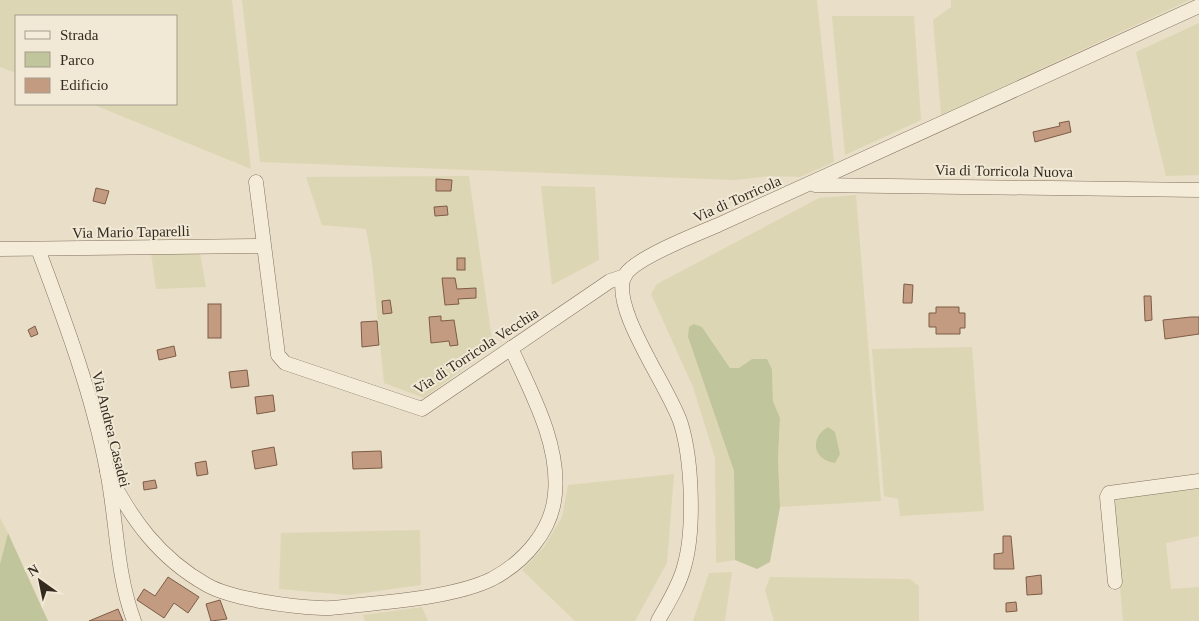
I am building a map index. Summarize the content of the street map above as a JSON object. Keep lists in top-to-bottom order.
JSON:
{
  "streets": {
    "street": [
      "Via di Torricola Nuova",
      "Via di Torricola",
      "Via Mario Taparelli",
      "Via di Torricola Vecchia",
      "Via Andrea Casadei"
    ]
  },
  "crossings": [
    ["Via di Torricola Nuova", "Via di Torricola"],
    ["Via di Torricola", "Via di Torricola Vecchia"],
    ["Via Mario Taparelli", "Via di Torricola Vecchia"],
    ["Via Mario Taparelli", "Via Andrea Casadei"]
  ],
  "legend": ["Strada", "Parco", "Edificio"],
  "north": "top left"
}
